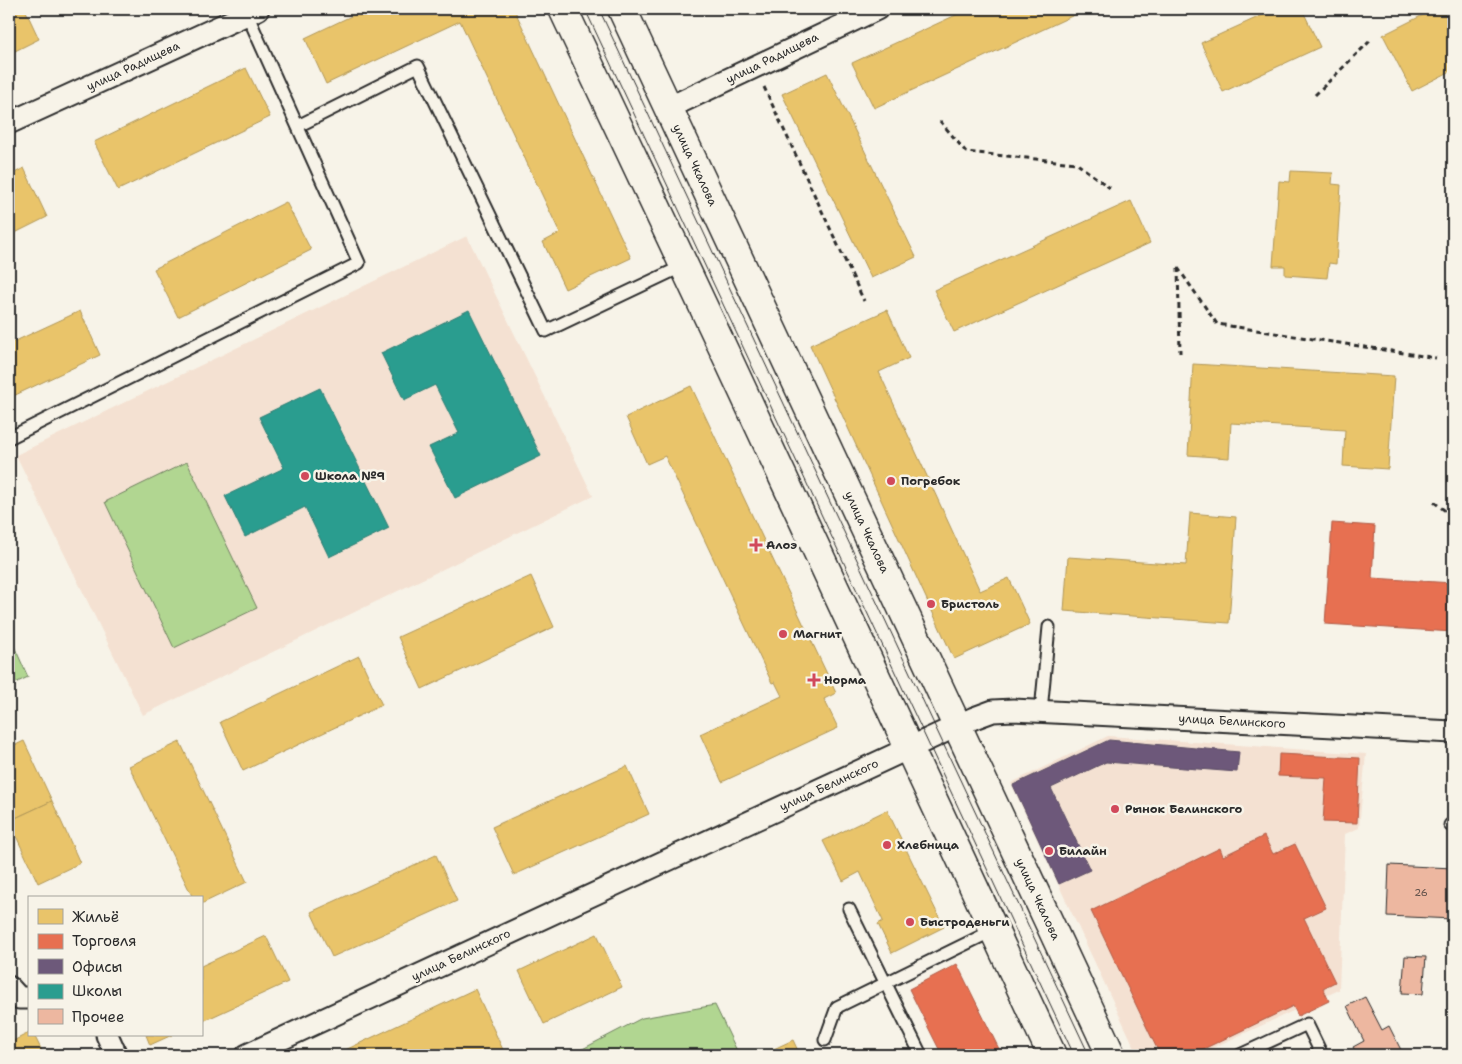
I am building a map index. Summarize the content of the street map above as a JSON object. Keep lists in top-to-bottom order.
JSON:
{
  "streets": {
    "main road": ["улица Чкалова"],
    "street": ["улица Радищева", "улица Белинского"]
  },
  "crossings": [
    ["улица Радищева", "улица Чкалова"],
    ["улица Чкалова", "улица Белинского"]
  ],
  "places": {
    "other": [
      "Школа №9",
      "Погребок",
      "Бристоль",
      "Магнит",
      "Рынок Белинского",
      "Хлебница",
      "Билайн",
      "Быстроденьги"
    ],
    "health": ["Алоэ", "Норма"]
  },
  "house_numbers": ["26"],
  "legend": [
    "Жильё",
    "Торговля",
    "Офисы",
    "Школы",
    "Прочее"
  ]
}
